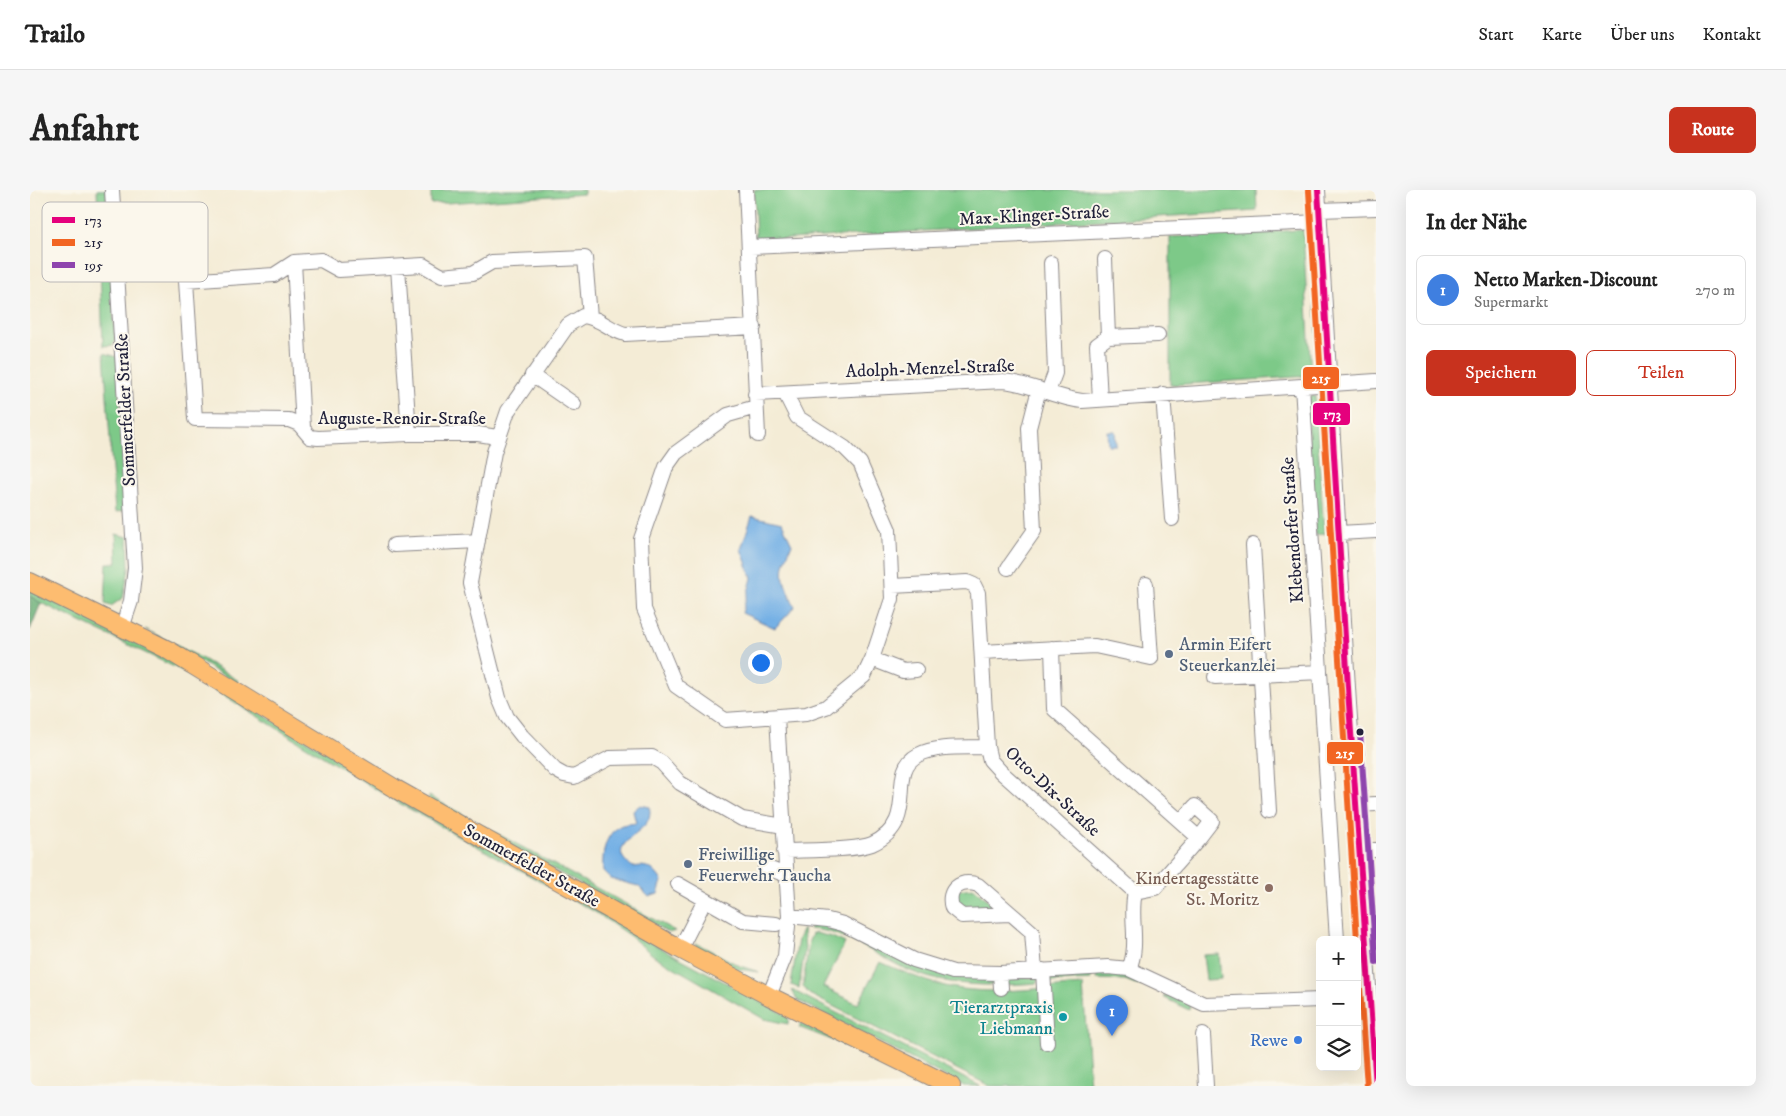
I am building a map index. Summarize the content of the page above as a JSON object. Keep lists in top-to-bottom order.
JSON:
{
  "streets": {
    "main road": ["Sommerfelder Straße"],
    "street": [
      "Max-Klinger-Straße",
      "Adolph-Menzel-Straße",
      "Auguste-Renoir-Straße",
      "Klebendorfer Straße",
      "Otto-Dix-Straße"
    ]
  },
  "crossings": [
    ["Adolph-Menzel-Straße", "Klebendorfer Straße"],
    ["Adolph-Menzel-Straße", "Otto-Dix-Straße"]
  ],
  "places": [
    "Armin Eifert Steuerkanzlei",
    "Freiwillige Feuerwehr Taucha",
    "Kindertagesstätte St. Moritz",
    "Tierarztpraxis Liebmann",
    "Rewe"
  ],
  "lines": ["transit line 173", "transit line 215", "transit line 195"],
  "legend": ["173", "215", "195"],
  "page": {
    "header": "Trailo",
    "nav": [
      "Start",
      "Karte",
      "Über uns",
      "Kontakt"
    ],
    "buttons": [
      "Route",
      ["Speichern", "Teilen"]
    ],
    "title": "Anfahrt",
    "heading": "In der Nähe",
    "list": [
      {
        "mark": "1",
        "name": "Netto Marken-Discount",
        "note": "Supermarkt",
        "value": "270 m"
      }
    ],
    "map_buttons": ["+", "−"],
    "pins": "1"
  }
}
